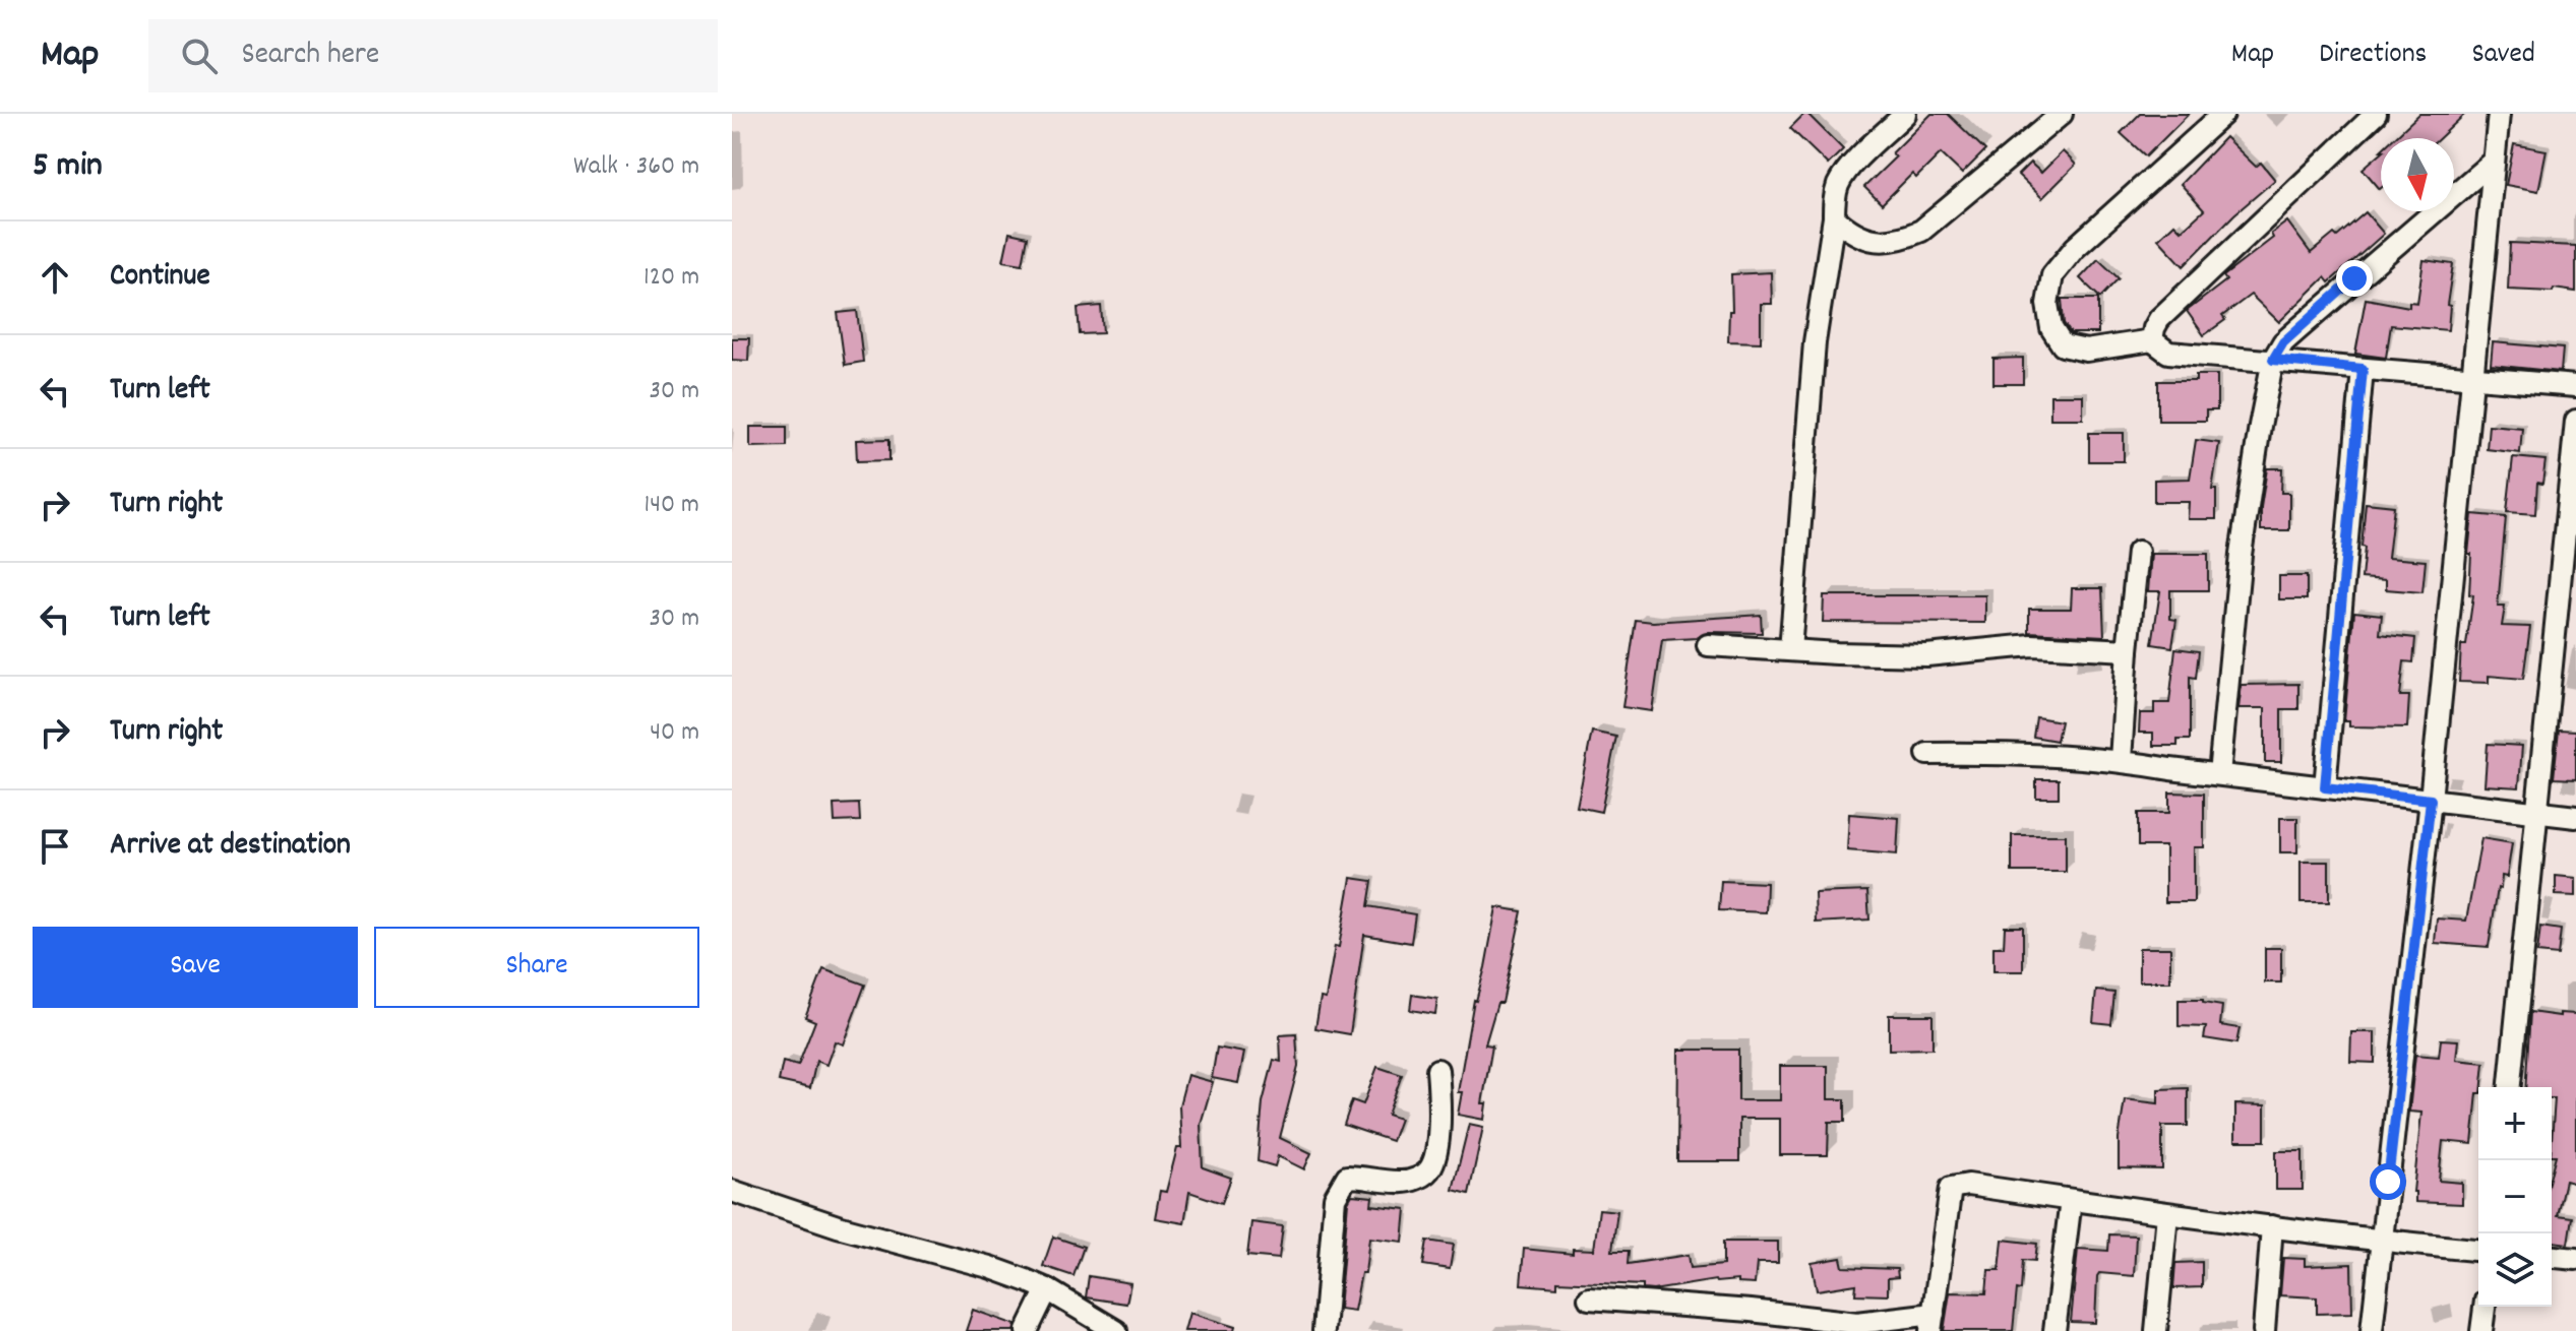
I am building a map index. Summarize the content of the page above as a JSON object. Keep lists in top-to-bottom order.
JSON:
{
  "north": "bottom",
  "page": {
    "header": "Map",
    "search": "Search here",
    "nav": ["Map", "Directions", "Saved"],
    "heading": ["5 min", "Walk · 360 m"],
    "list": [
      ["Continue", "120 m"],
      ["Turn left", "30 m"],
      ["Turn right", "140 m"],
      ["Turn left", "30 m"],
      ["Turn right", "40 m"],
      "Arrive at destination"
    ],
    "buttons": ["Save", "Share"],
    "map_buttons": ["+", "−"]
  }
}
